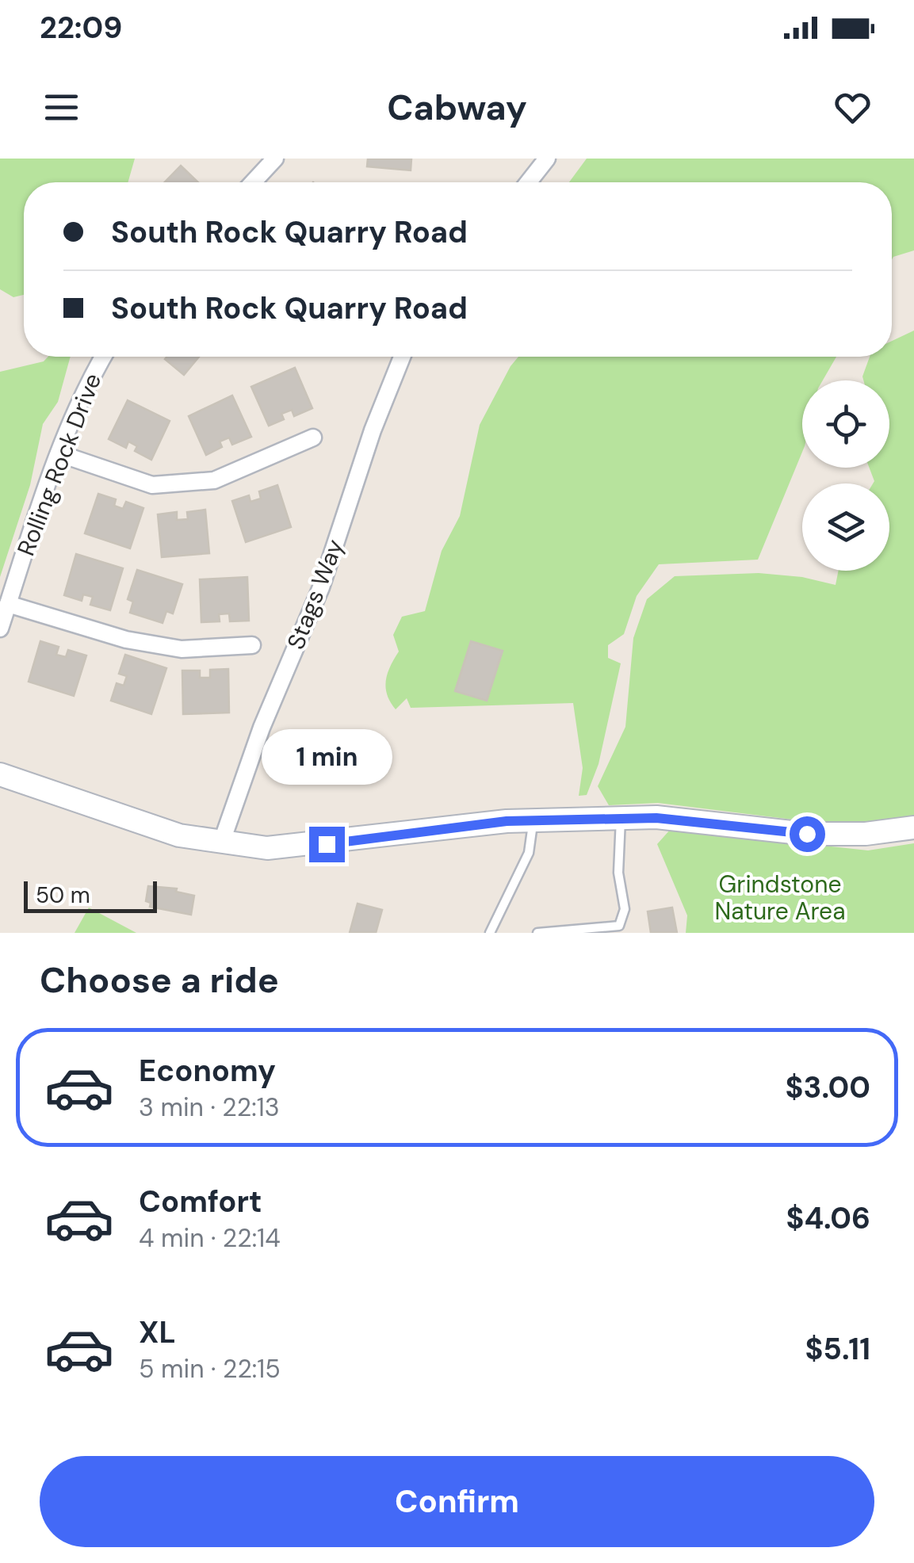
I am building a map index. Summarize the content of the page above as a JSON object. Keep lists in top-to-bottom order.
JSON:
{
  "streets": {
    "street": ["Rolling Rock Drive", "Stags Way"]
  },
  "parks": ["Grindstone Nature Area"],
  "scale_bar": "50 m",
  "page": {
    "status": "22:09",
    "header": "Cabway",
    "banner": ["South Rock Quarry Road", "South Rock Quarry Road"],
    "bubble": "1 min",
    "scale": "50 m",
    "heading": "Choose a ride",
    "list": [
      {
        "name": "Economy",
        "note": "3 min · 22:13",
        "value": "$3.00"
      },
      {
        "name": "Comfort",
        "note": "4 min · 22:14",
        "value": "$4.06"
      },
      {
        "name": "XL",
        "note": "5 min · 22:15",
        "value": "$5.11"
      }
    ],
    "buttons": "Confirm"
  }
}
